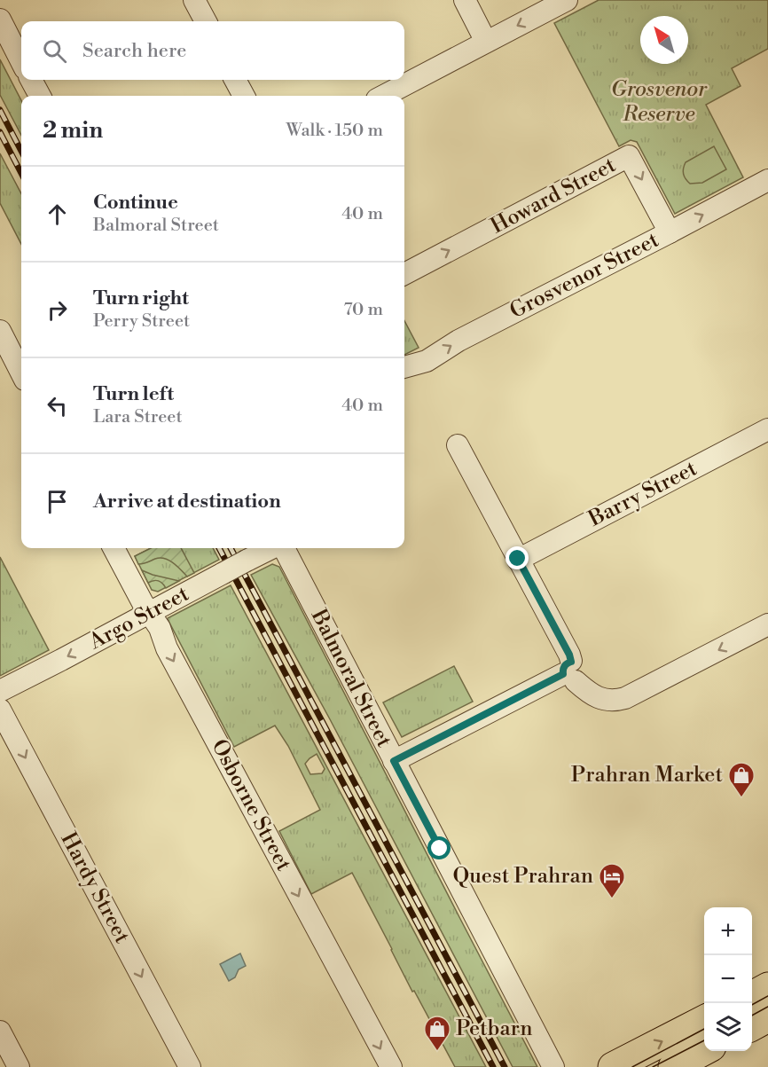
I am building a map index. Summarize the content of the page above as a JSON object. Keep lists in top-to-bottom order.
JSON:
{
  "streets": {
    "street": [
      "Howard Street",
      "Grosvenor Street",
      "Barry Street",
      "Argo Street",
      "Balmoral Street",
      "Osborne Street",
      "Hardy Street"
    ]
  },
  "crossings": [
    ["Howard Street", "Grosvenor Street"],
    ["Argo Street", "Osborne Street"]
  ],
  "one_way": [
    "Grosvenor Street",
    "Argo Street",
    "Osborne Street",
    "Hardy Street"
  ],
  "parks": ["Grosvenor Reserve"],
  "places": {
    "shop": ["Prahran Market", "Petbarn"],
    "hotel": ["Quest Prahran"]
  },
  "north": "top left",
  "page": {
    "search": "Search here",
    "heading": ["2 min", "Walk · 150 m"],
    "list": [
      ["Continue", "Balmoral Street", "40 m"],
      ["Turn right", "Perry Street", "70 m"],
      ["Turn left", "Lara Street", "40 m"],
      "Arrive at destination"
    ],
    "map_buttons": ["+", "−"]
  }
}
